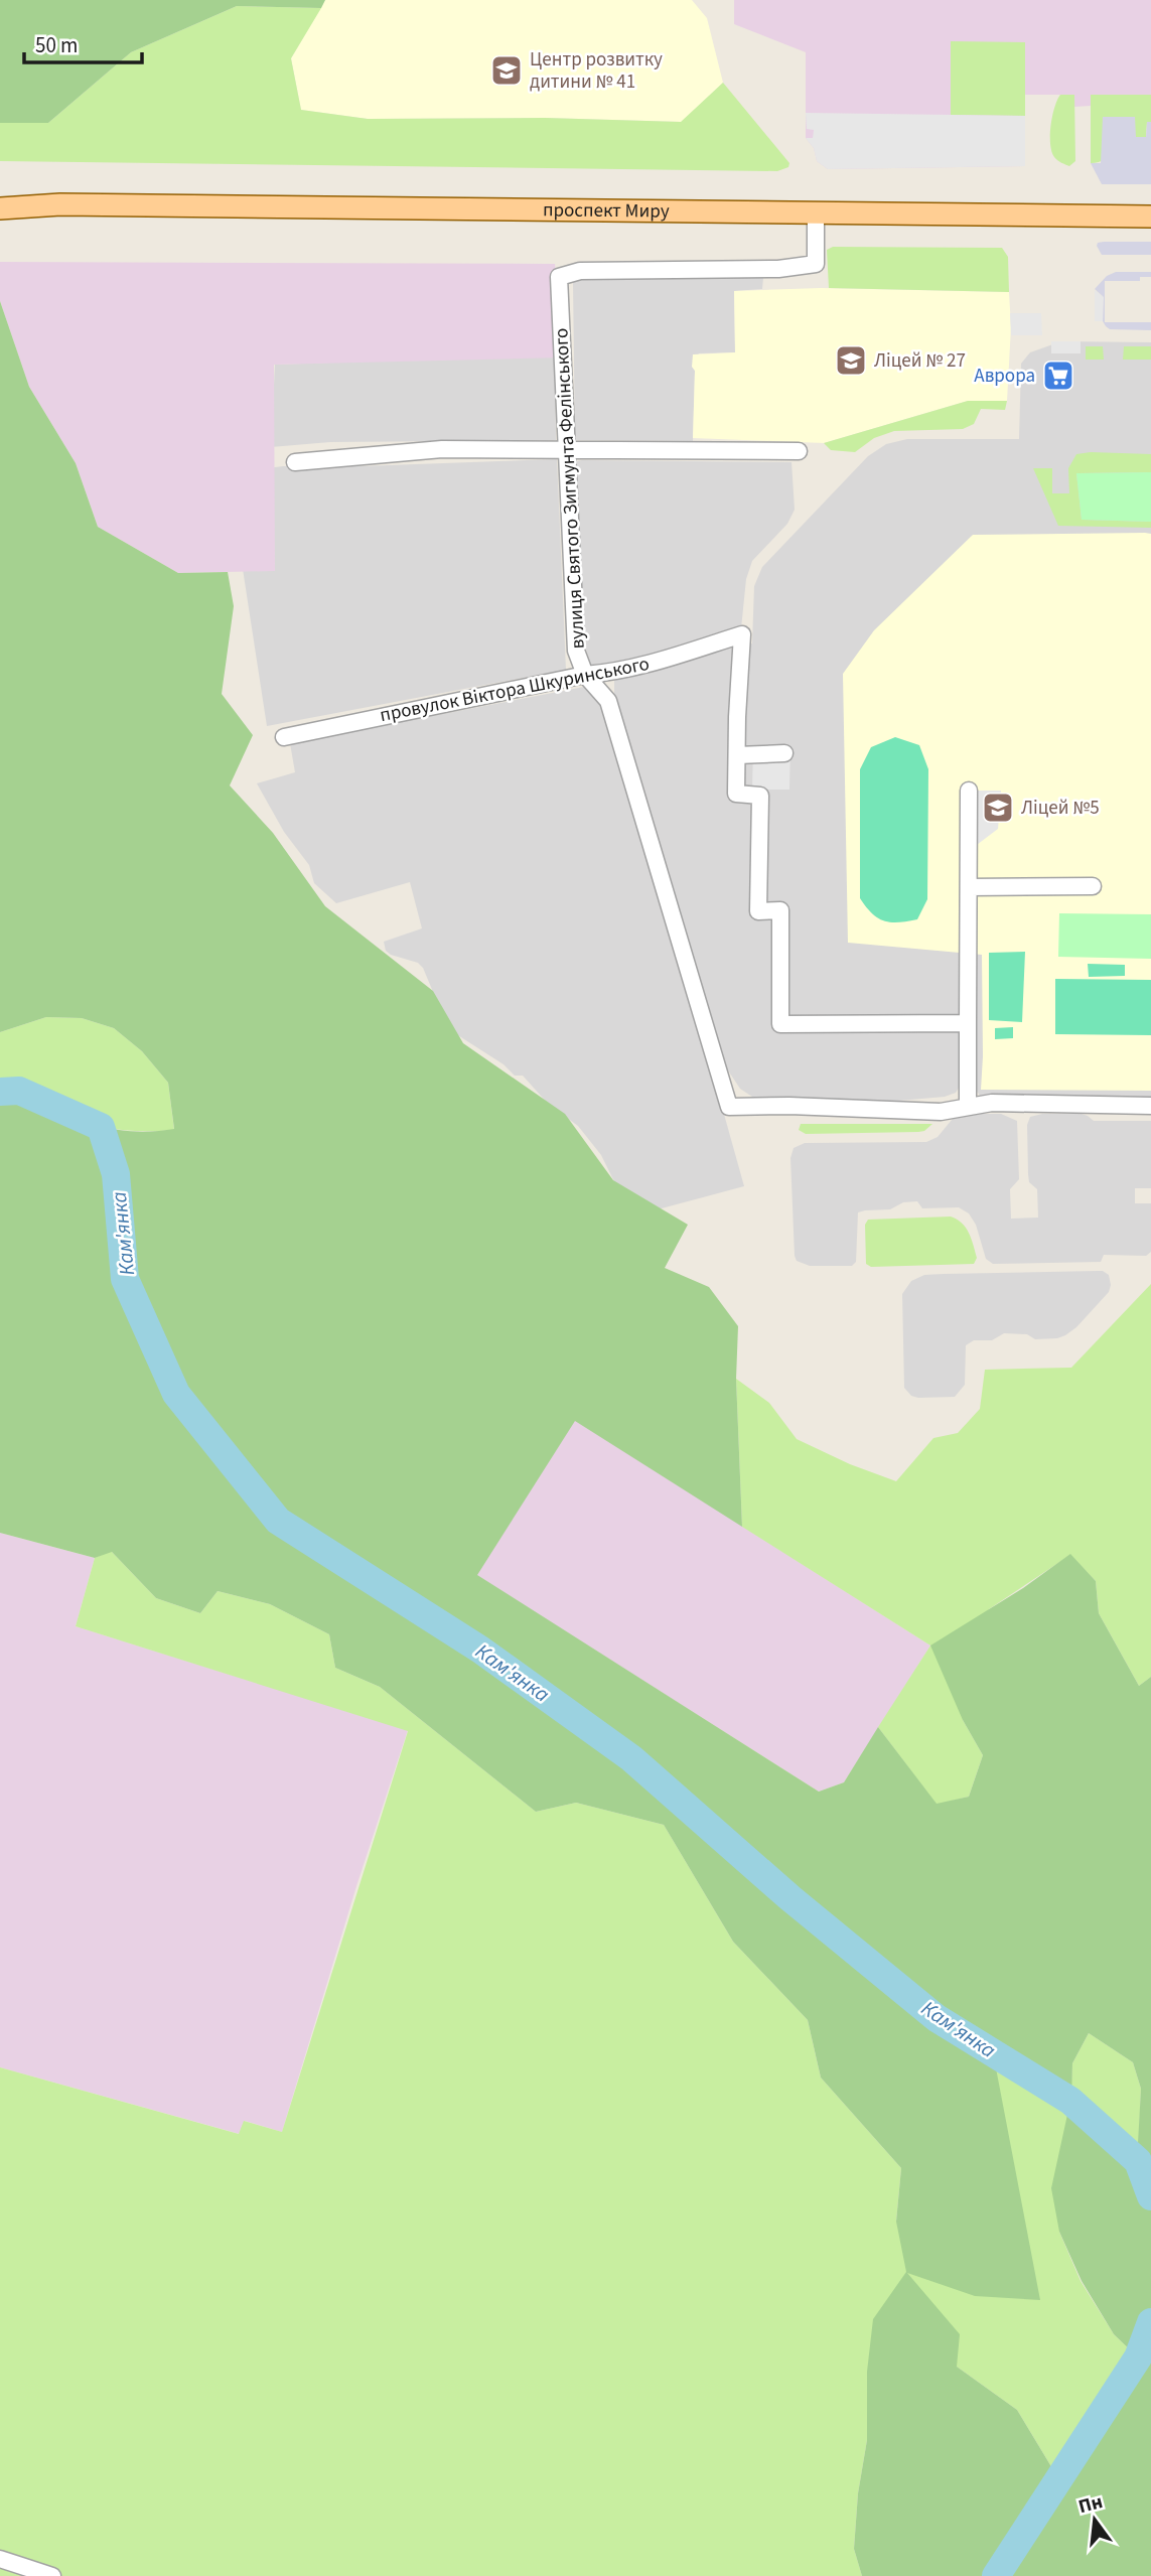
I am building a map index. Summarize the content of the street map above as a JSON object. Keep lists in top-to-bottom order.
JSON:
{
  "streets": {
    "main road": ["проспект Миру"],
    "street": ["вулиця Святого Зигмунта Фелінського", "провулок Віктора Шкуринського"]
  },
  "crossings": [
    ["проспект Миру", "вулиця Святого Зигмунта Фелінського"],
    ["вулиця Святого Зигмунта Фелінського", "провулок Віктора Шкуринського"]
  ],
  "water": ["Кам'янка"],
  "places": {
    "school or university": ["Центр розвитку дитини № 41", "Ліцей № 27", "Ліцей №5"],
    "supermarket": ["Аврора"]
  },
  "scale_bar": "50 m",
  "north": "top"
}
